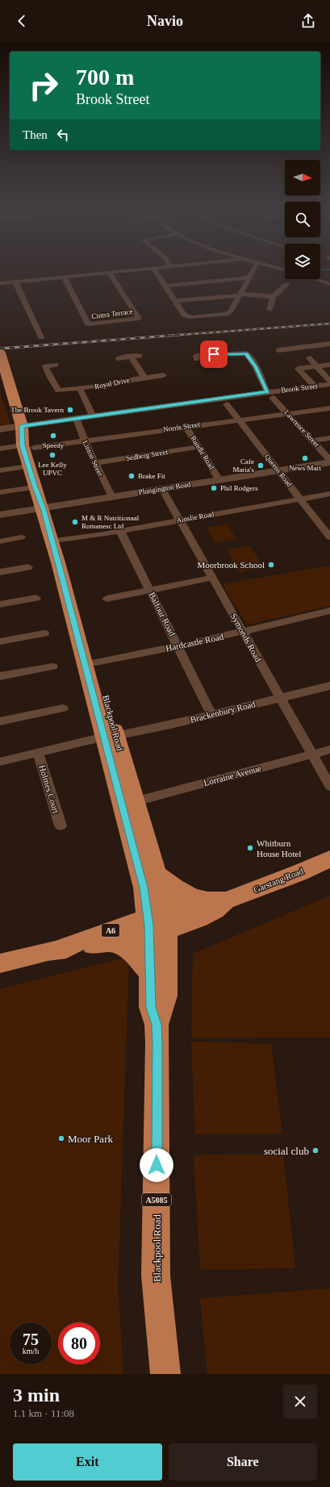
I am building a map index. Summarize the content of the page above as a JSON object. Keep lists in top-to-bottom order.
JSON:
{
  "streets": {
    "highway": [
      "Blackpool Road",
      "Garstang Road",
      "A6",
      "A5085"
    ],
    "street": [
      "Cintra Terrace",
      "Royal Drive",
      "Brook Street",
      "Norris Street",
      "Lawrence Street",
      "Rundle Road",
      "Sedberg Street",
      "Linton Street",
      "Queens Road",
      "Plungington Road",
      "Ainslie Road",
      "Balfour Road",
      "Symonds Road",
      "Hardcastle Road",
      "Brackenbury Road",
      "Lorraine Avenue",
      "Holmes Court"
    ]
  },
  "crossings": [
    ["Brook Street", "Lawrence Street"],
    ["Brook Street", "Linton Street"],
    ["Brook Street", "Blackpool Road"],
    ["Norris Street", "Lawrence Street"],
    ["Norris Street", "Rundle Road"],
    ["Norris Street", "Linton Street"],
    ["Norris Street", "Queens Road"],
    ["Norris Street", "Blackpool Road"],
    ["Rundle Road", "Sedberg Street"],
    ["Rundle Road", "Plungington Road"],
    ["Sedberg Street", "Linton Street"],
    ["Linton Street", "Plungington Road"],
    ["Queens Road", "Plungington Road"],
    ["Queens Road", "Ainslie Road"],
    ["Plungington Road", "Symonds Road"],
    ["Plungington Road", "Blackpool Road"],
    ["Ainslie Road", "Balfour Road"],
    ["Ainslie Road", "Symonds Road"],
    ["Ainslie Road", "Blackpool Road"],
    ["Balfour Road", "Hardcastle Road"],
    ["Balfour Road", "Brackenbury Road"],
    ["Symonds Road", "Hardcastle Road"],
    ["Symonds Road", "Brackenbury Road"],
    ["Symonds Road", "Lorraine Avenue"],
    ["Hardcastle Road", "Blackpool Road"],
    ["Brackenbury Road", "Blackpool Road"],
    ["Brackenbury Road", "Holmes Court"],
    ["Blackpool Road", "Lorraine Avenue"],
    ["Blackpool Road", "Garstang Road"],
    ["Blackpool Road", "A6"],
    ["Garstang Road", "A6"]
  ],
  "places": [
    "The Brook Tavern",
    "Speedy",
    "Lee Kelly UPVC",
    "News Mart",
    "Cafe Maria's",
    "Brake Fit",
    "Phil Rodgers",
    "M & R Nutritionaal Romanesc Ltd",
    "Moorbrook School",
    "Whitburn House Hotel",
    "Moor Park",
    "social club"
  ],
  "north": "right",
  "page": {
    "header": "Navio",
    "turn": ["700 m", "Brook Street"],
    "then": "Then",
    "speed": "75 km/h",
    "limit": "80",
    "heading": ["3 min", "1.1 km · 11:08"],
    "buttons": ["Exit", "Share"]
  }
}
